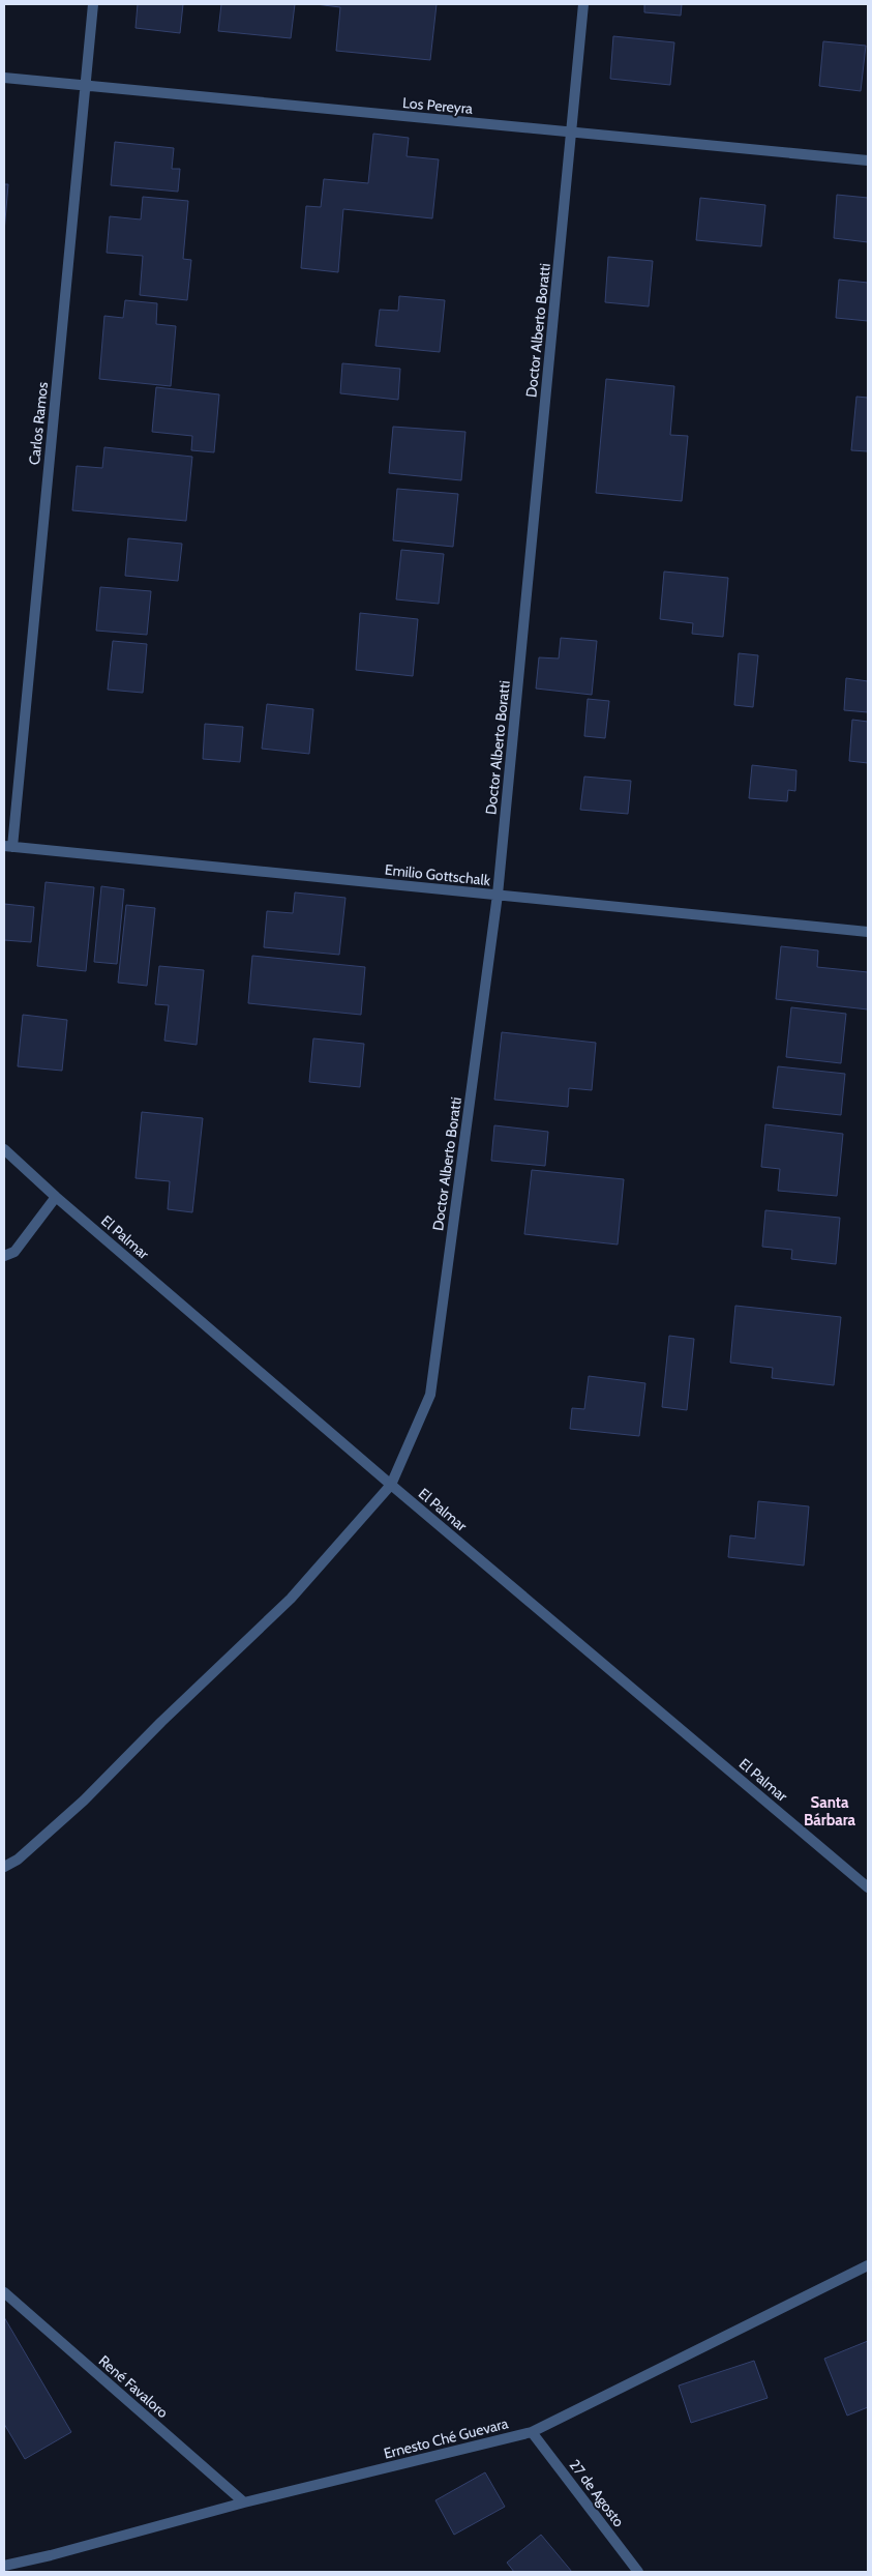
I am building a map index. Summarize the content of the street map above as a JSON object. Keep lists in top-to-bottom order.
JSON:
{
  "streets": {
    "street": [
      "Los Pereyra",
      "Doctor Alberto Boratti",
      "Carlos Ramos",
      "Emilio Gottschalk",
      "El Palmar",
      "René Favaloro",
      "Ernesto Ché Guevara",
      "27 de Agosto"
    ]
  },
  "crossings": [
    ["Los Pereyra", "Doctor Alberto Boratti"],
    ["Los Pereyra", "Carlos Ramos"],
    ["Doctor Alberto Boratti", "Emilio Gottschalk"],
    ["Doctor Alberto Boratti", "El Palmar"],
    ["Carlos Ramos", "Emilio Gottschalk"],
    ["René Favaloro", "Ernesto Ché Guevara"],
    ["Ernesto Ché Guevara", "27 de Agosto"]
  ],
  "districts": ["Santa Bárbara"]
}
